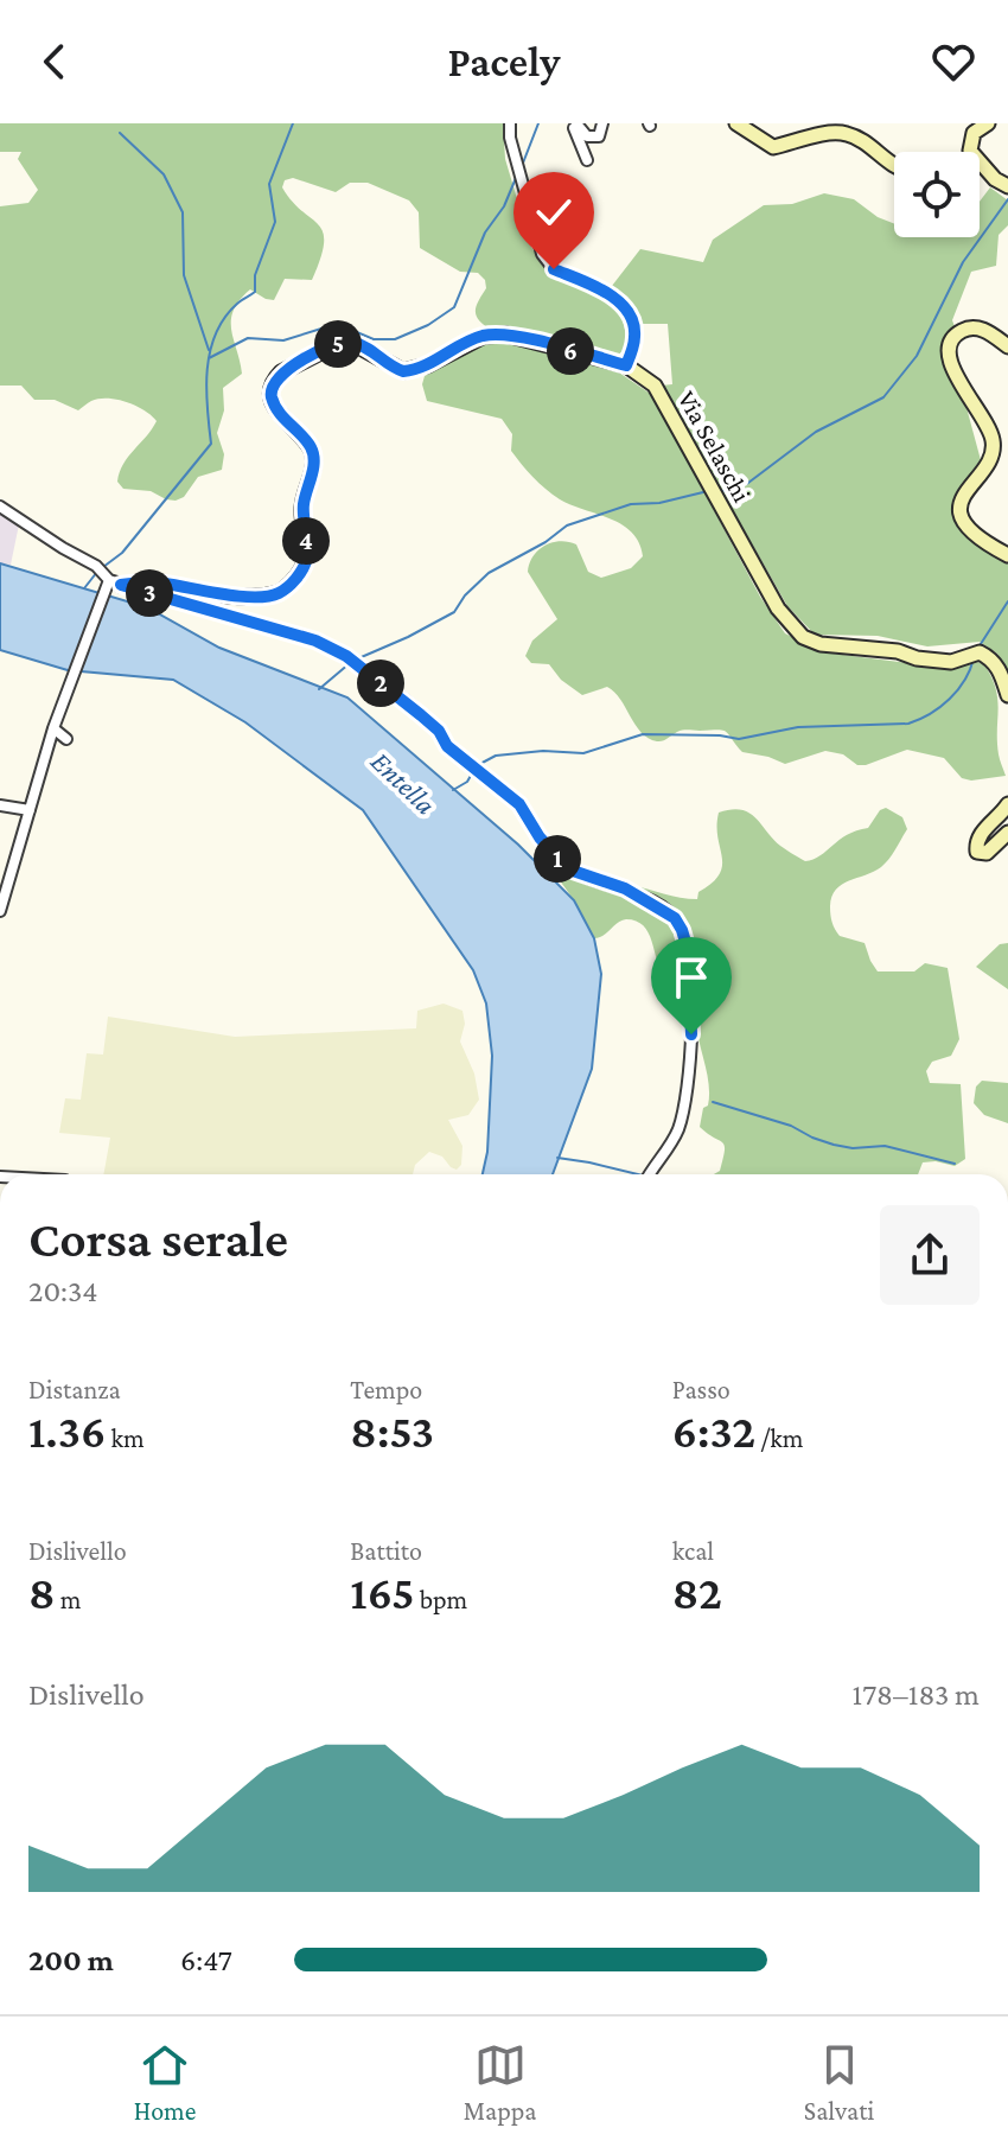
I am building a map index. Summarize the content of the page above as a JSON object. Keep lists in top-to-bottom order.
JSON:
{
  "streets": {
    "street": ["Via Selaschi"]
  },
  "water": ["Entella"],
  "page": {
    "header": "Pacely",
    "pins": [
      "5",
      "6",
      "4",
      "3",
      "2",
      "1"
    ],
    "heading": ["Corsa serale", "20:34"],
    "stats": [
      ["Distanza", "1.36 km"],
      ["Tempo", "8:53"],
      ["Passo", "6:32 /km"],
      ["Dislivello", "8 m"],
      ["Battito", "165 bpm"],
      ["kcal", "82"]
    ],
    "chart": ["Dislivello", "178–183 m"],
    "list": [
      {
        "name": "200 m",
        "note": "6:47"
      }
    ],
    "tabs": ["Home", "Mappa", "Salvati"]
  }
}
